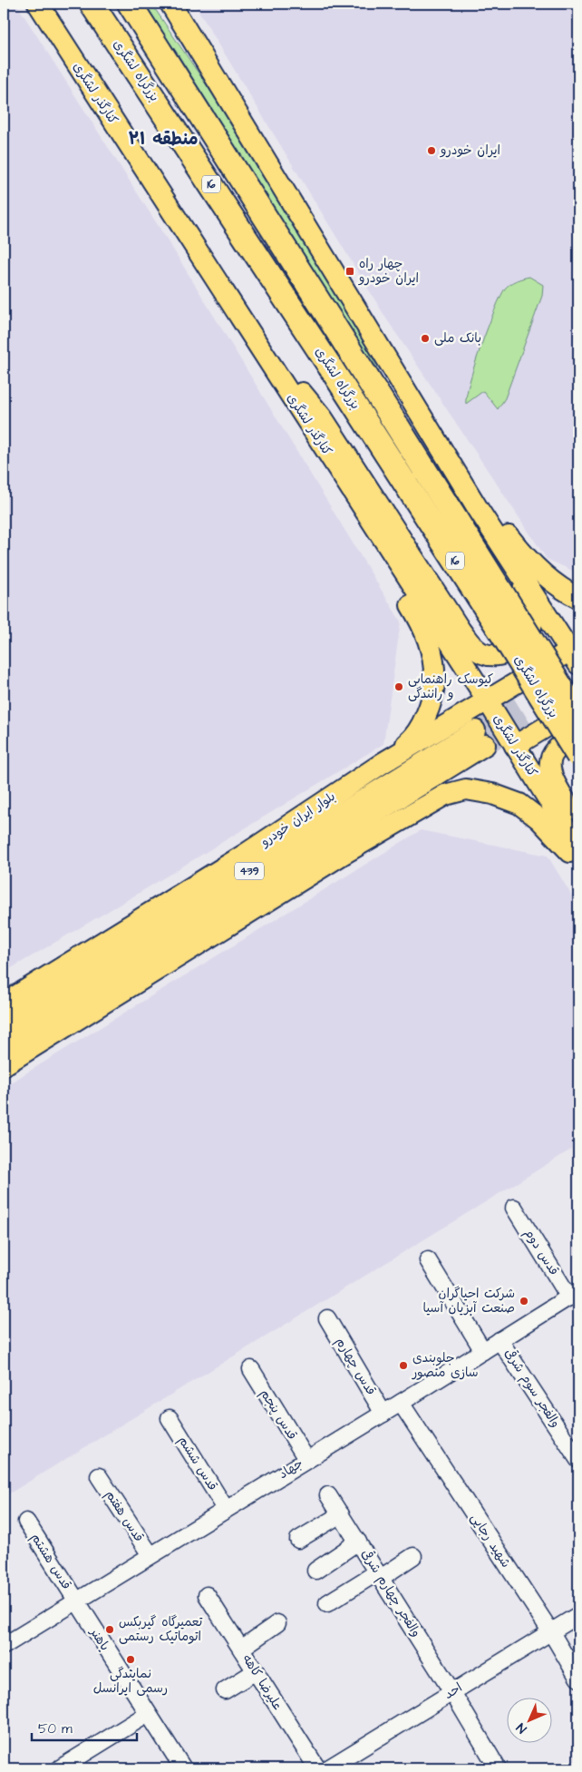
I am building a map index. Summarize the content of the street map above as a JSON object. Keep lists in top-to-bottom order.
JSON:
{
  "streets": {
    "highway": ["بزرگراه لشگری", "16"],
    "main road": ["کنارگذر لشگری", "بلوار ایران خودرو", "439"],
    "street": [
      "قدس دوم",
      "قدس چهارم",
      "والفجر سوم شرقی",
      "قدس پنجم",
      "قدس ششم",
      "جهاد",
      "قدس هفتم",
      "شهید رجایی",
      "قدس هشتم",
      "والفجر چهارم شرقی",
      "باهنر",
      "علیرضا کاهه",
      "احد"
    ]
  },
  "crossings": [
    ["کنارگذر لشگری", "بلوار ایران خودرو"],
    ["قدس دوم", "جهاد"],
    ["قدس چهارم", "جهاد"],
    ["والفجر سوم شرقی", "جهاد"],
    ["قدس پنجم", "جهاد"],
    ["قدس ششم", "جهاد"],
    ["جهاد", "قدس هفتم"],
    ["جهاد", "شهید رجایی"],
    ["جهاد", "قدس هشتم"],
    ["جهاد", "باهنر"],
    ["شهید رجایی", "احد"],
    ["قدس هشتم", "باهنر"],
    ["والفجر چهارم شرقی", "احد"]
  ],
  "districts": ["منطقه ۲۱"],
  "places": {
    "other": [
      "ایران خودرو",
      "بانک ملی",
      "کیوسک راهنمایی و رانندگی",
      "شرکت احیاگران صنعت آبزیان آسیا",
      "جلوبندی سازی منصور",
      "تعمیرگاه گیربکس اتوماتیک رستمی",
      "نمایندگی رسمی ایرانسل"
    ],
    "transit": ["چهار راه ایران خودرو"]
  },
  "scale_bar": "50 m",
  "north": "bottom left"
}
